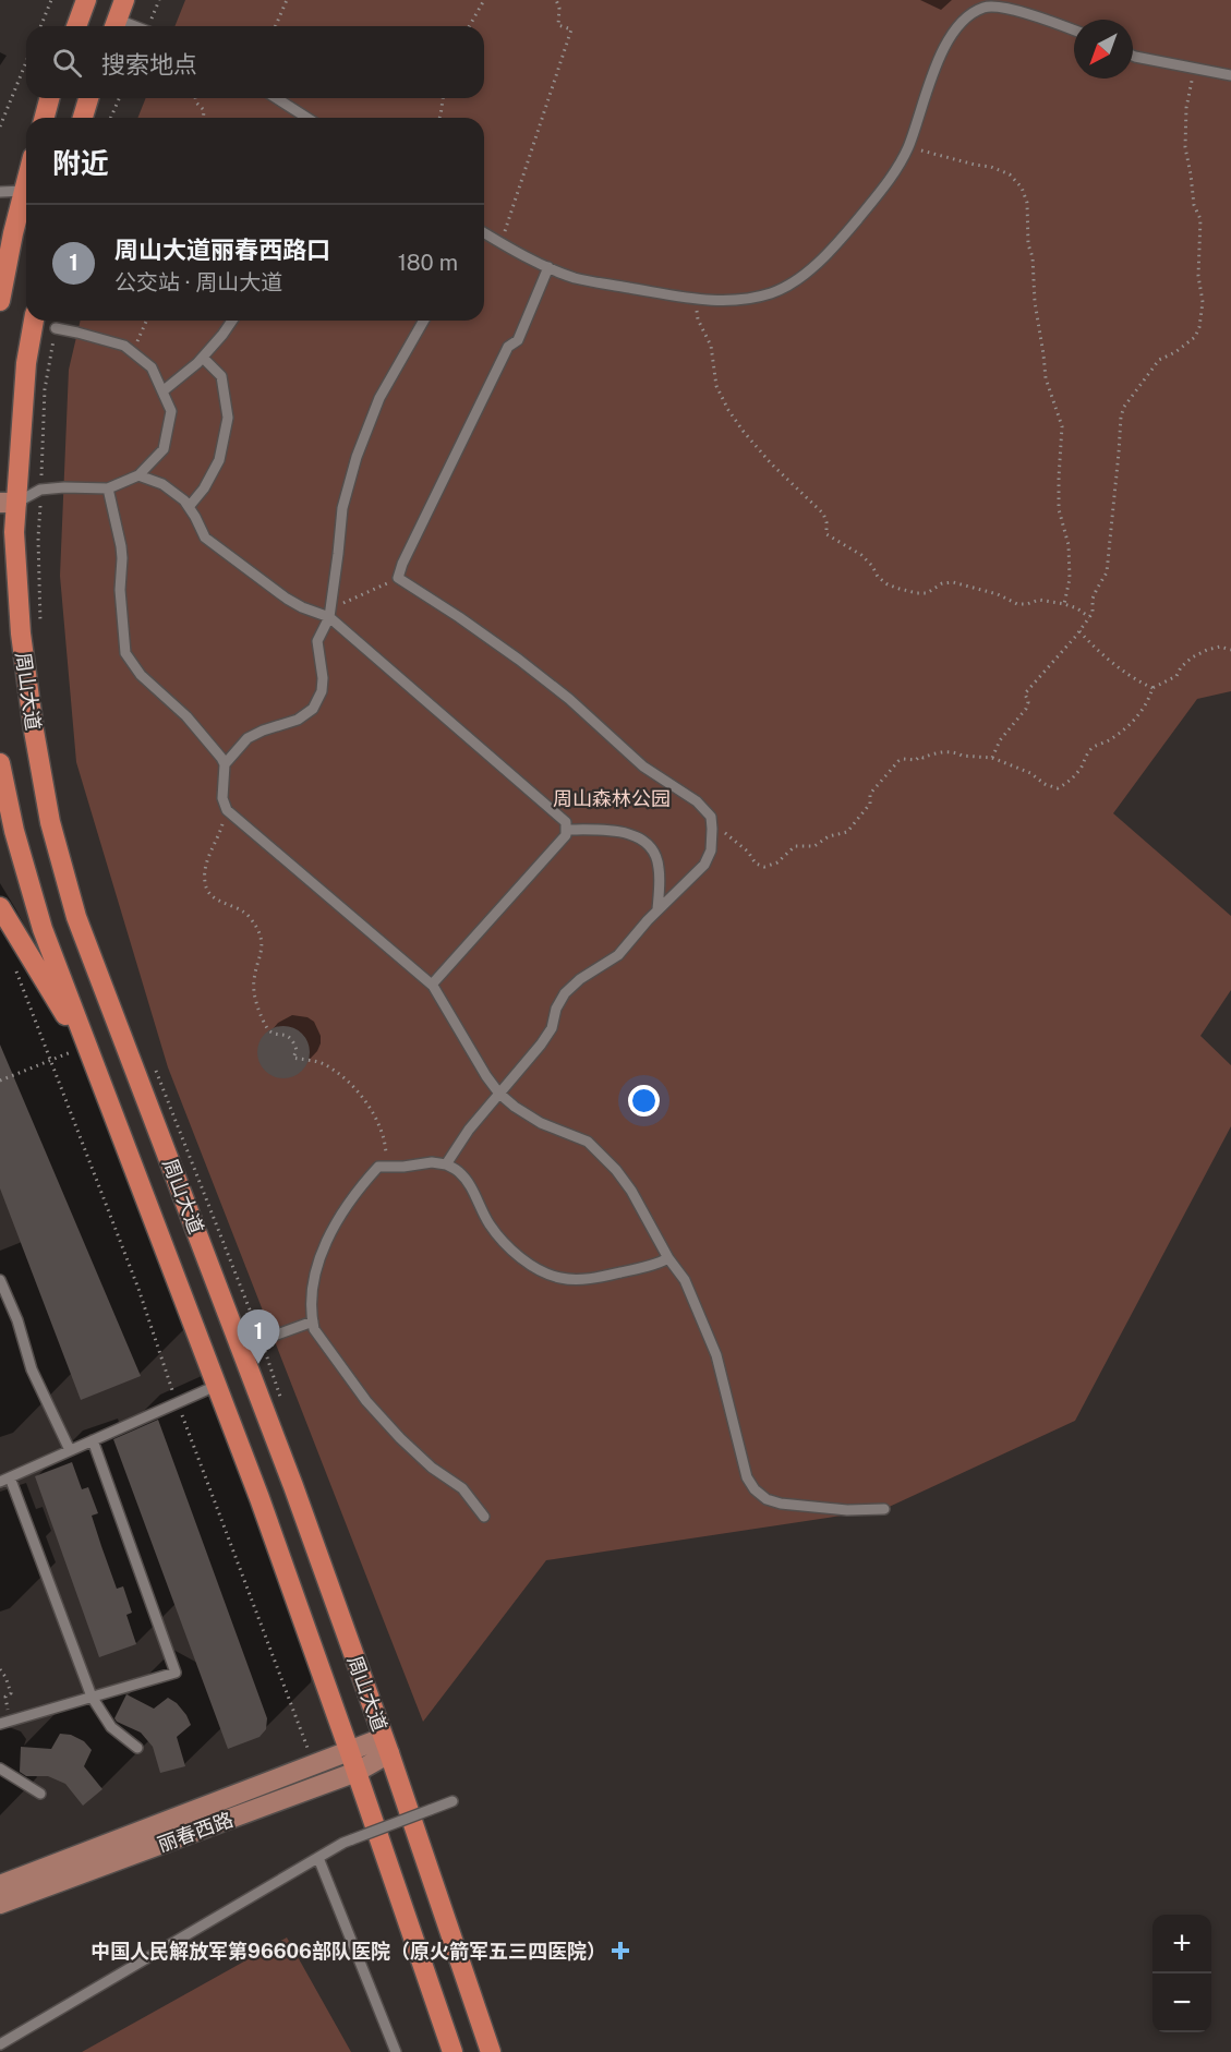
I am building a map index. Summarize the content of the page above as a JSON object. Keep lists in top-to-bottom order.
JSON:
{
  "streets": {
    "main road": ["周山大道", "丽春西路"]
  },
  "crossings": [
    ["周山大道", "丽春西路"]
  ],
  "parks": ["周山森林公园"],
  "places": {
    "health": ["中国人民解放军第96606部队医院（原火箭军五三四医院）"]
  },
  "north": "bottom left",
  "page": {
    "search": "搜索地点",
    "heading": "附近",
    "list": [
      {
        "mark": "1",
        "name": "周山大道丽春西路口",
        "note": "公交站 · 周山大道",
        "value": "180 m"
      }
    ],
    "pins": "1",
    "map_buttons": ["+", "−"]
  }
}
